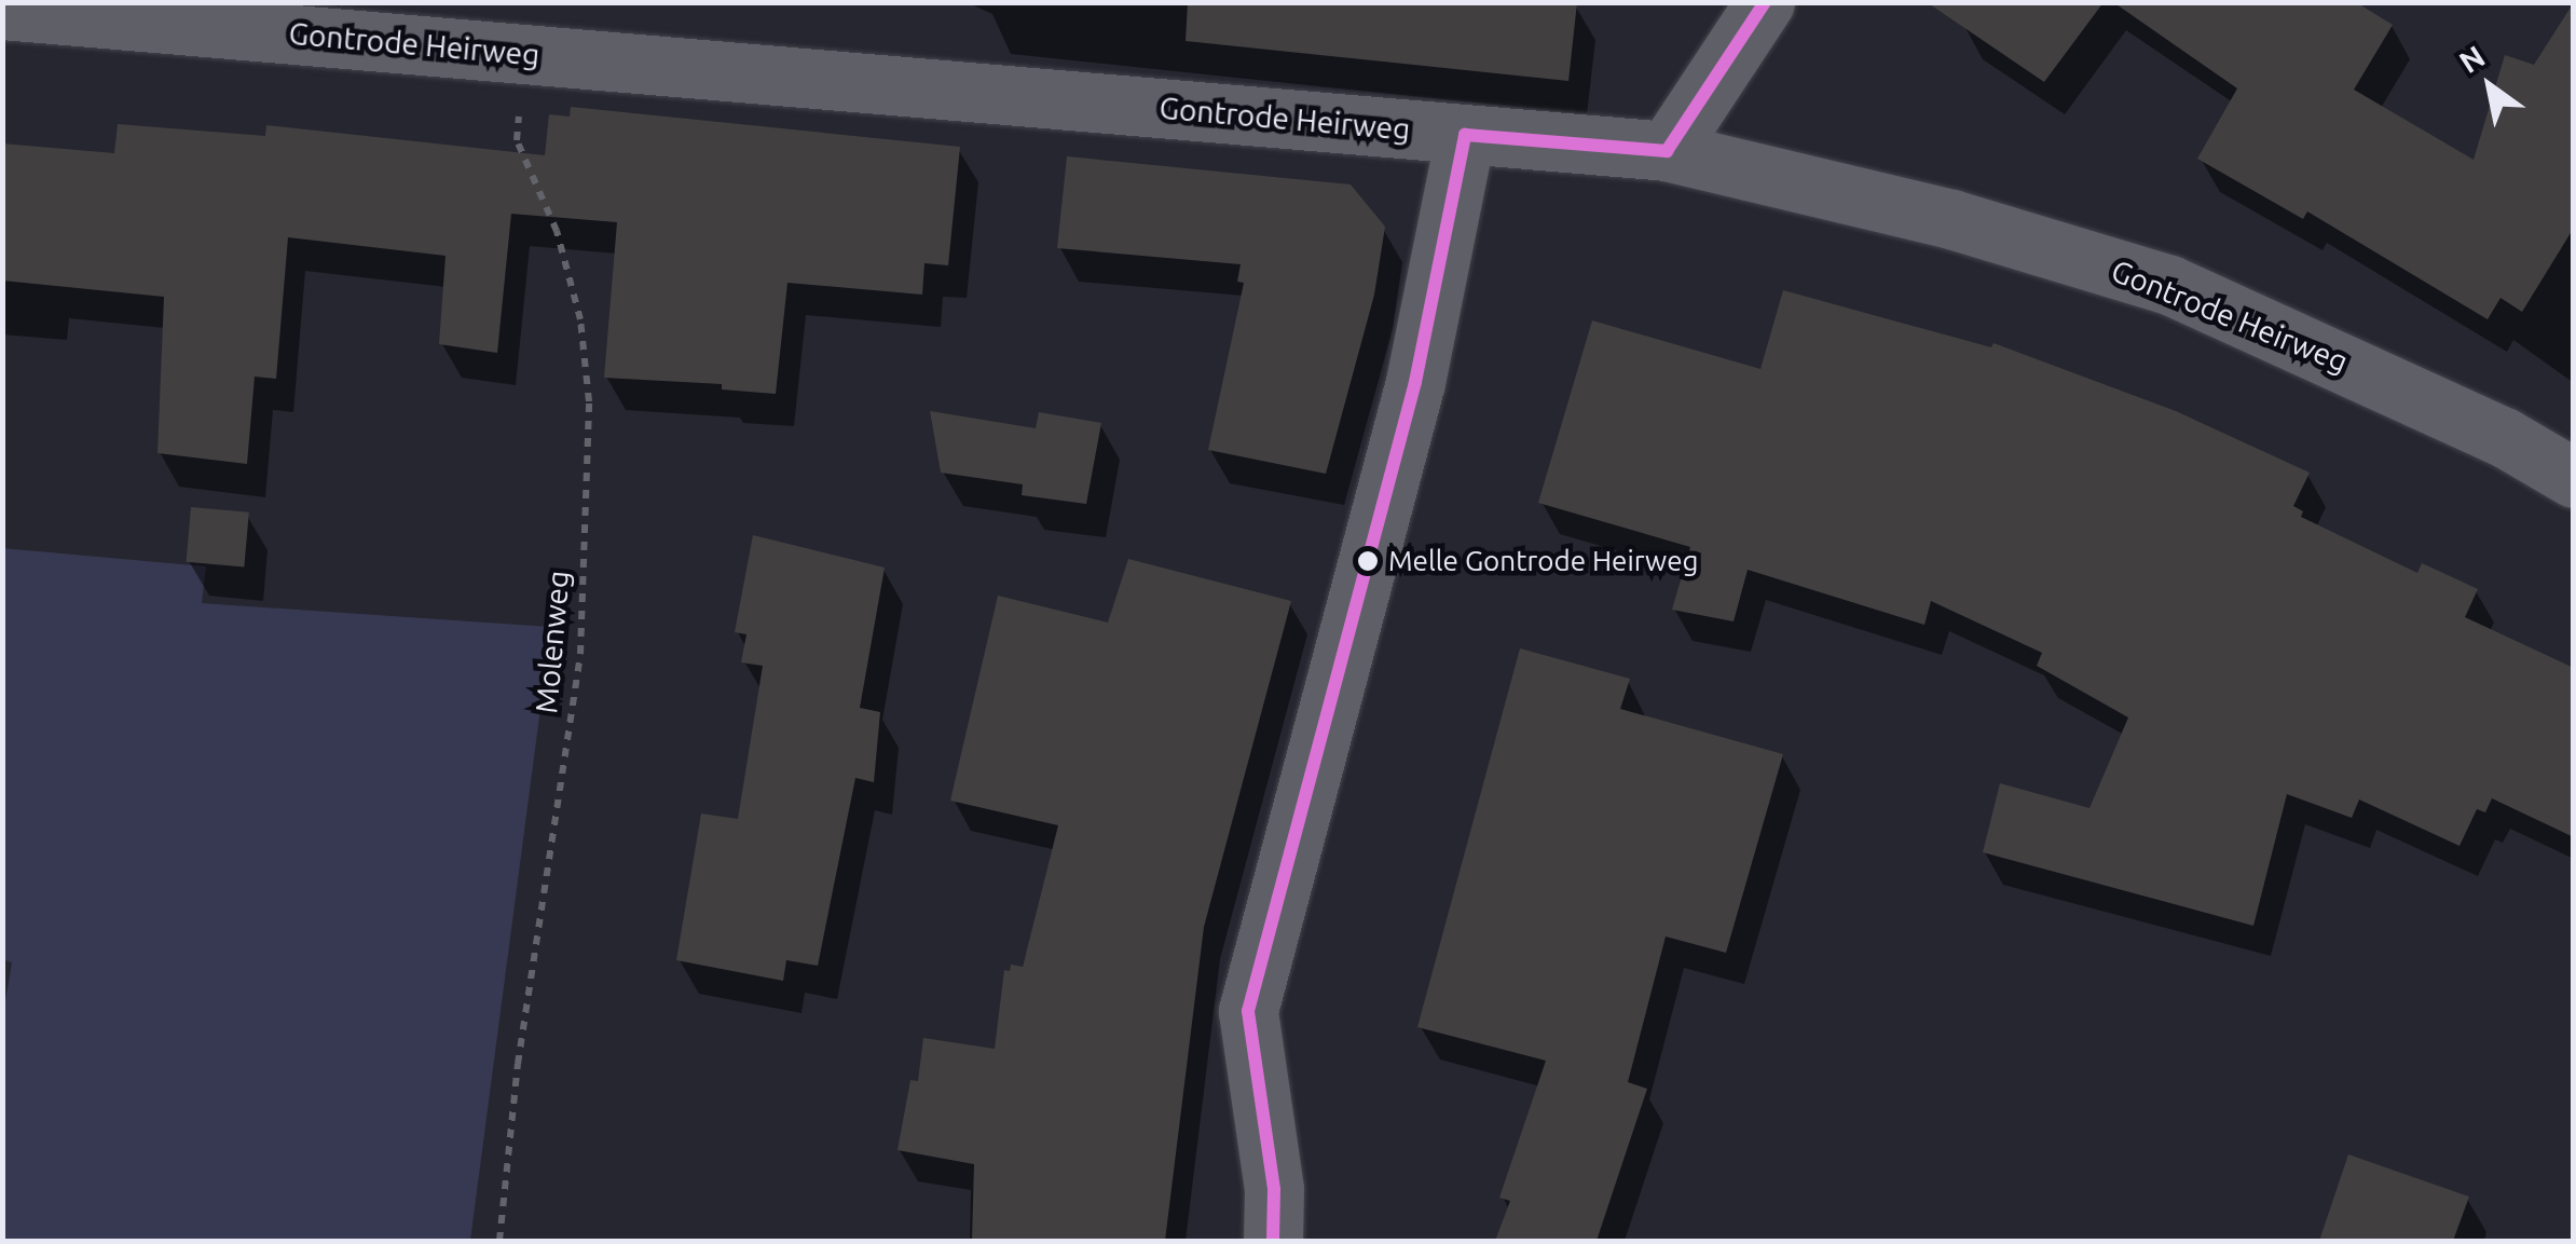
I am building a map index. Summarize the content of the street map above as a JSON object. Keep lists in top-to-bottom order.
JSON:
{
  "streets": {
    "street": ["Gontrode Heirweg"],
    "path": ["Molenweg"]
  },
  "crossings": [
    ["Gontrode Heirweg", "Molenweg"]
  ],
  "places": ["Melle Gontrode Heirweg"],
  "north": "top left"
}
